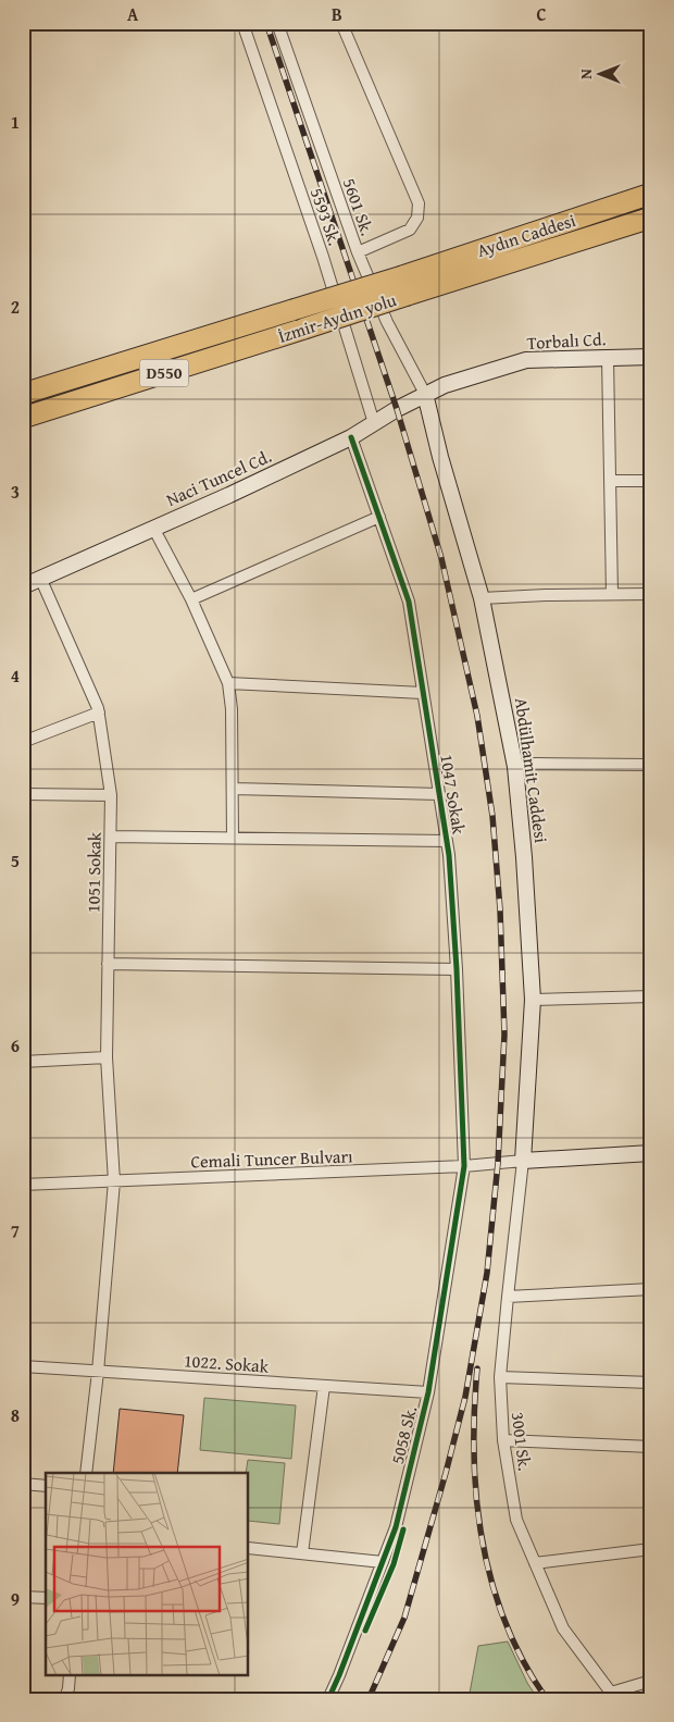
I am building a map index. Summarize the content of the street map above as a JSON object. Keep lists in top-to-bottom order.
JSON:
{
  "streets": {
    "highway": ["Aydın Caddesi", "İzmir-Aydın yolu", "D550"],
    "main road": ["Torbalı Cd.", "Naci Tuncel Cd.", "Abdülhamit Caddesi"],
    "street": [
      "5601 Sk.",
      "5593 Sk.",
      "1047 Sokak",
      "1051 Sokak",
      "Cemali Tuncer Bulvarı",
      "1022. Sokak",
      "5058 Sk.",
      "3001 Sk."
    ]
  },
  "crossings": [
    ["5601 Sk.", "Torbalı Cd."],
    ["5601 Sk.", "Naci Tuncel Cd."],
    ["5601 Sk.", "Abdülhamit Caddesi"],
    ["5593 Sk.", "Naci Tuncel Cd."],
    ["Aydın Caddesi", "İzmir-Aydın yolu"],
    ["Torbalı Cd.", "Naci Tuncel Cd."],
    ["Torbalı Cd.", "Abdülhamit Caddesi"],
    ["Naci Tuncel Cd.", "Abdülhamit Caddesi"],
    ["Naci Tuncel Cd.", "1047 Sokak"],
    ["Naci Tuncel Cd.", "1051 Sokak"],
    ["Abdülhamit Caddesi", "Cemali Tuncer Bulvarı"],
    ["Abdülhamit Caddesi", "3001 Sk."],
    ["1047 Sokak", "Cemali Tuncer Bulvarı"],
    ["1047 Sokak", "5058 Sk."],
    ["1051 Sokak", "Cemali Tuncer Bulvarı"],
    ["1051 Sokak", "1022. Sokak"],
    ["Cemali Tuncer Bulvarı", "5058 Sk."],
    ["Cemali Tuncer Bulvarı", "3001 Sk."],
    ["1022. Sokak", "5058 Sk."]
  ],
  "north": "left",
  "grid": {
    "columns": ["A", "B", "C"],
    "rows": [
      "1",
      "2",
      "3",
      "4",
      "5",
      "6",
      "7",
      "8",
      "9"
    ]
  }
}
